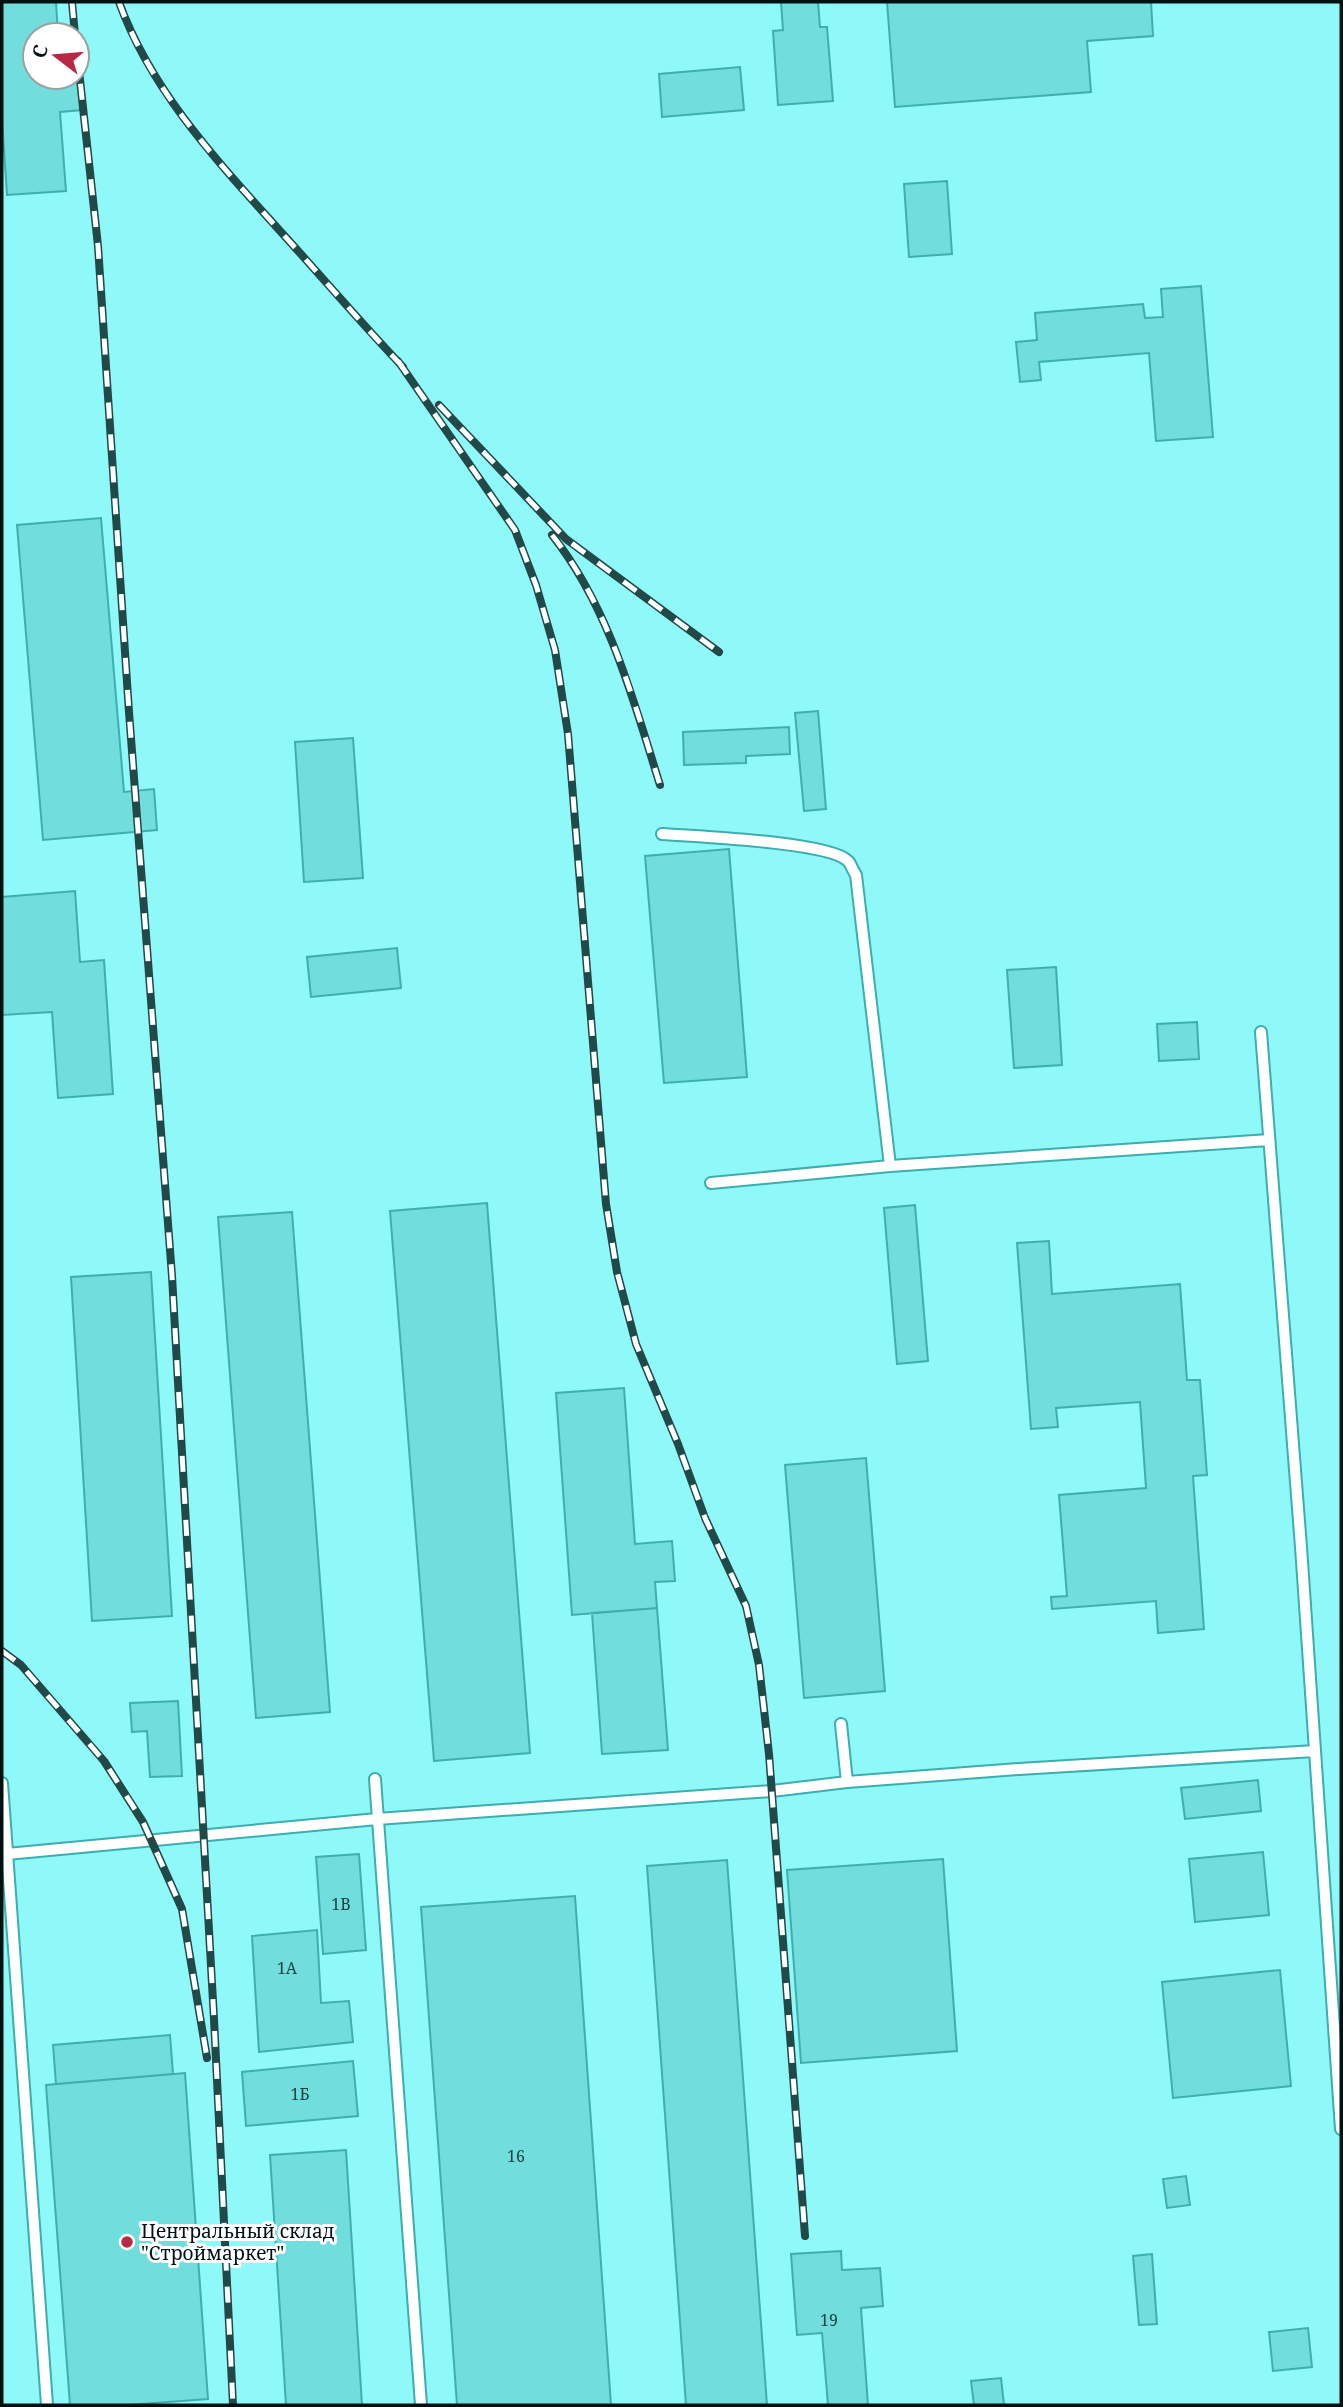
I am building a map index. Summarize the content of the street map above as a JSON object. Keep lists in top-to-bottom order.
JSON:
{
  "places": ["Центральный склад \"Строймаркет\""],
  "house_numbers": [
    "1В",
    "1А",
    "1Б",
    "16",
    "19"
  ],
  "north": "left"
}
